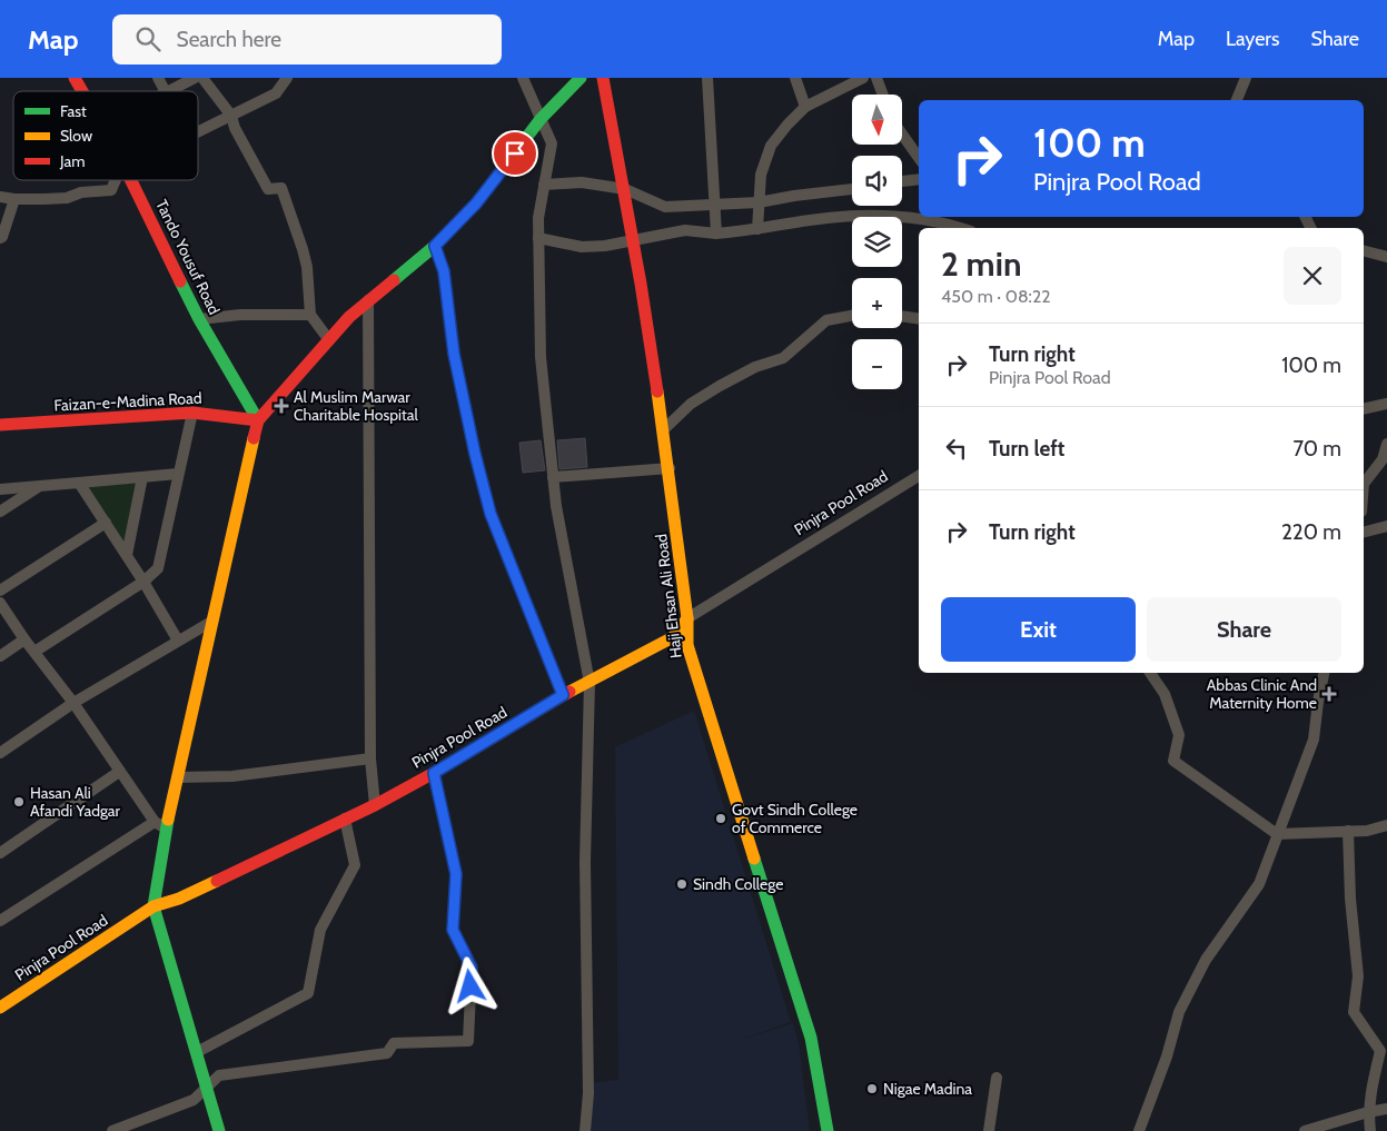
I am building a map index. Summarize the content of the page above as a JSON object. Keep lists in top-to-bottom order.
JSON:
{
  "streets": {
    "street": [
      "Tando Yousuf Road",
      "Faizan-e-Madina Road",
      "Pinjra Pool Road",
      "Haji Ehsan Ali Road"
    ]
  },
  "crossings": [
    ["Tando Yousuf Road", "Faizan-e-Madina Road"],
    ["Pinjra Pool Road", "Haji Ehsan Ali Road"]
  ],
  "places": {
    "health": ["Al Muslim Marwar Charitable Hospital", "Abbas Clinic And Maternity Home"],
    "other": [
      "Hasan Ali Afandi Yadgar",
      "Govt Sindh College of Commerce",
      "Sindh College",
      "Nigae Madina"
    ]
  },
  "legend": ["Fast", "Slow", "Jam"],
  "north": "bottom",
  "page": {
    "header": "Map",
    "search": "Search here",
    "nav": ["Map", "Layers", "Share"],
    "map_buttons": ["+", "−"],
    "turn": ["100 m", "Pinjra Pool Road"],
    "heading": ["2 min", "450 m · 08:22"],
    "list": [
      {
        "name": "Turn right",
        "note": "Pinjra Pool Road",
        "value": "100 m"
      },
      {
        "name": "Turn left",
        "value": "70 m"
      },
      {
        "name": "Turn right",
        "value": "220 m"
      }
    ],
    "buttons": ["Exit", "Share"]
  }
}
